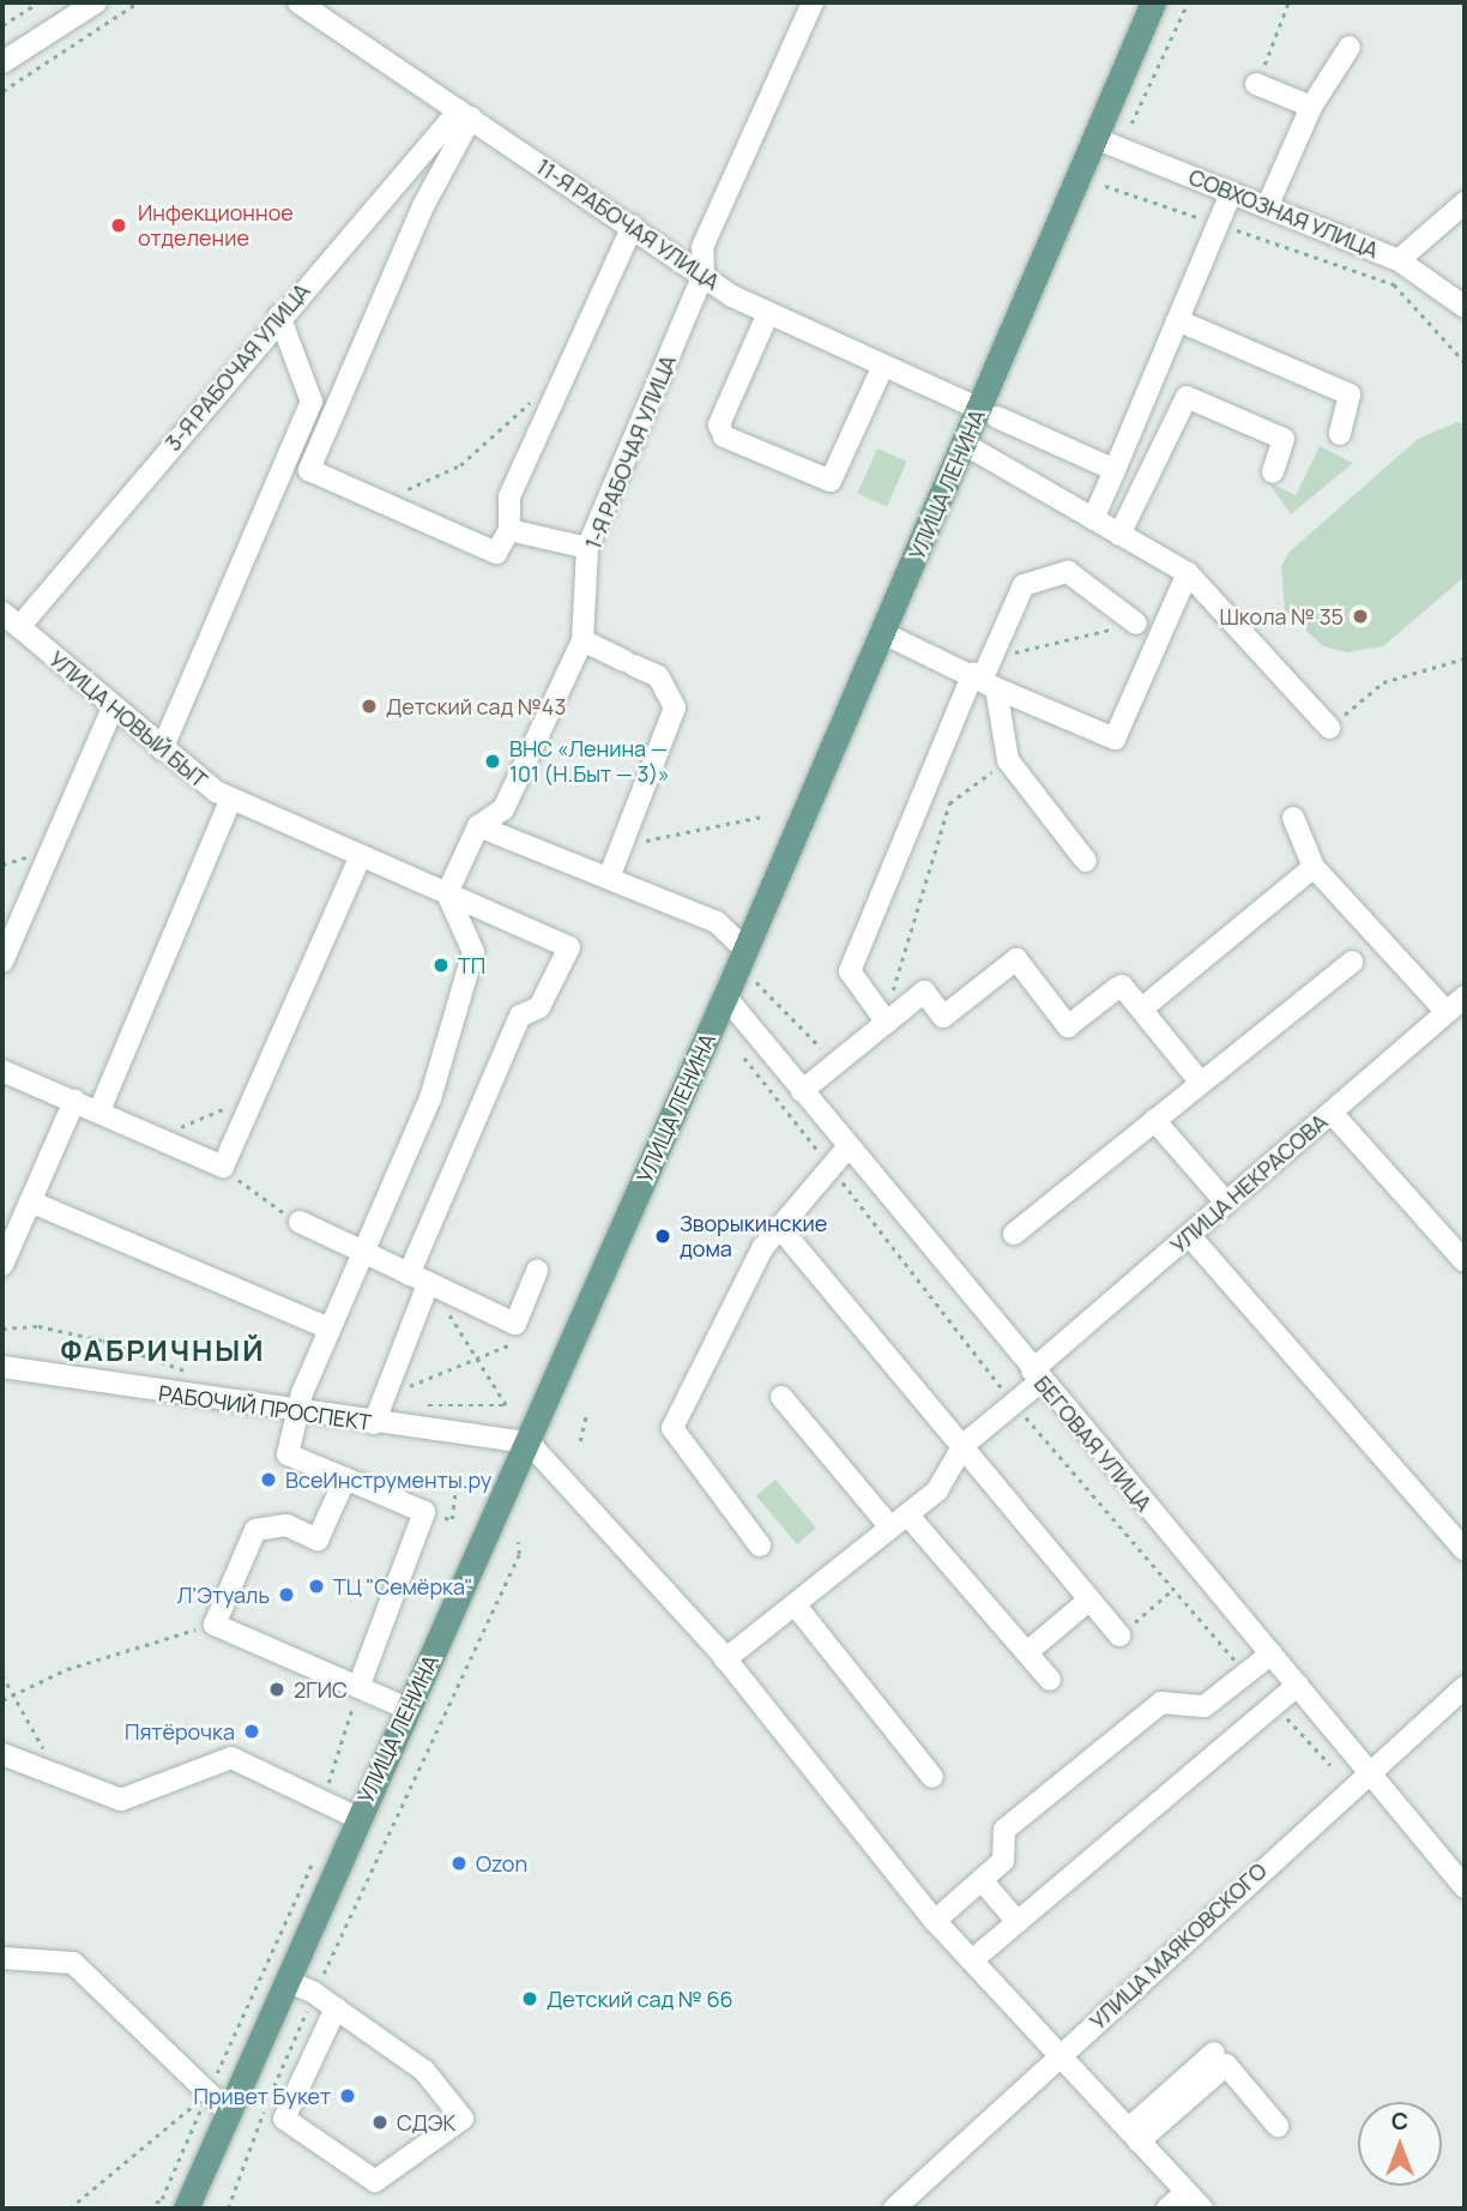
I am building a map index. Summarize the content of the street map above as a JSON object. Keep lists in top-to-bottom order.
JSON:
{
  "streets": {
    "main road": ["УЛИЦА ЛЕНИНА"],
    "street": [
      "СОВХОЗНАЯ УЛИЦА",
      "11-Я РАБОЧАЯ УЛИЦА",
      "3-Я РАБОЧАЯ УЛИЦА",
      "1-Я РАБОЧАЯ УЛИЦА",
      "УЛИЦА НОВЫЙ БЫТ",
      "УЛИЦА НЕКРАСОВА",
      "РАБОЧИЙ ПРОСПЕКТ",
      "БЕГОВАЯ УЛИЦА",
      "УЛИЦА МАЯКОВСКОГО"
    ]
  },
  "crossings": [
    ["СОВХОЗНАЯ УЛИЦА", "УЛИЦА ЛЕНИНА"],
    ["11-Я РАБОЧАЯ УЛИЦА", "3-Я РАБОЧАЯ УЛИЦА"],
    ["11-Я РАБОЧАЯ УЛИЦА", "1-Я РАБОЧАЯ УЛИЦА"],
    ["11-Я РАБОЧАЯ УЛИЦА", "УЛИЦА ЛЕНИНА"],
    ["3-Я РАБОЧАЯ УЛИЦА", "УЛИЦА НОВЫЙ БЫТ"],
    ["1-Я РАБОЧАЯ УЛИЦА", "УЛИЦА НОВЫЙ БЫТ"],
    ["УЛИЦА ЛЕНИНА", "РАБОЧИЙ ПРОСПЕКТ"],
    ["УЛИЦА ЛЕНИНА", "БЕГОВАЯ УЛИЦА"],
    ["УЛИЦА НЕКРАСОВА", "БЕГОВАЯ УЛИЦА"],
    ["БЕГОВАЯ УЛИЦА", "УЛИЦА МАЯКОВСКОГО"]
  ],
  "districts": ["ФАБРИЧНЫЙ"],
  "places": [
    "Инфекционное отделение",
    "Школа № 35",
    "Детский сад №43",
    "ВНС «Ленина — 101 (Н.Быт — 3)»",
    "ТП",
    "Зворыкинские дома",
    "ВсеИнструменты.ру",
    "ТЦ \"Семёрка\"",
    "Л'Этуаль",
    "2ГИС",
    "Пятёрочка",
    "Ozon",
    "Детский сад № 66",
    "Привет Букет",
    "СДЭК"
  ],
  "north": "top"
}
